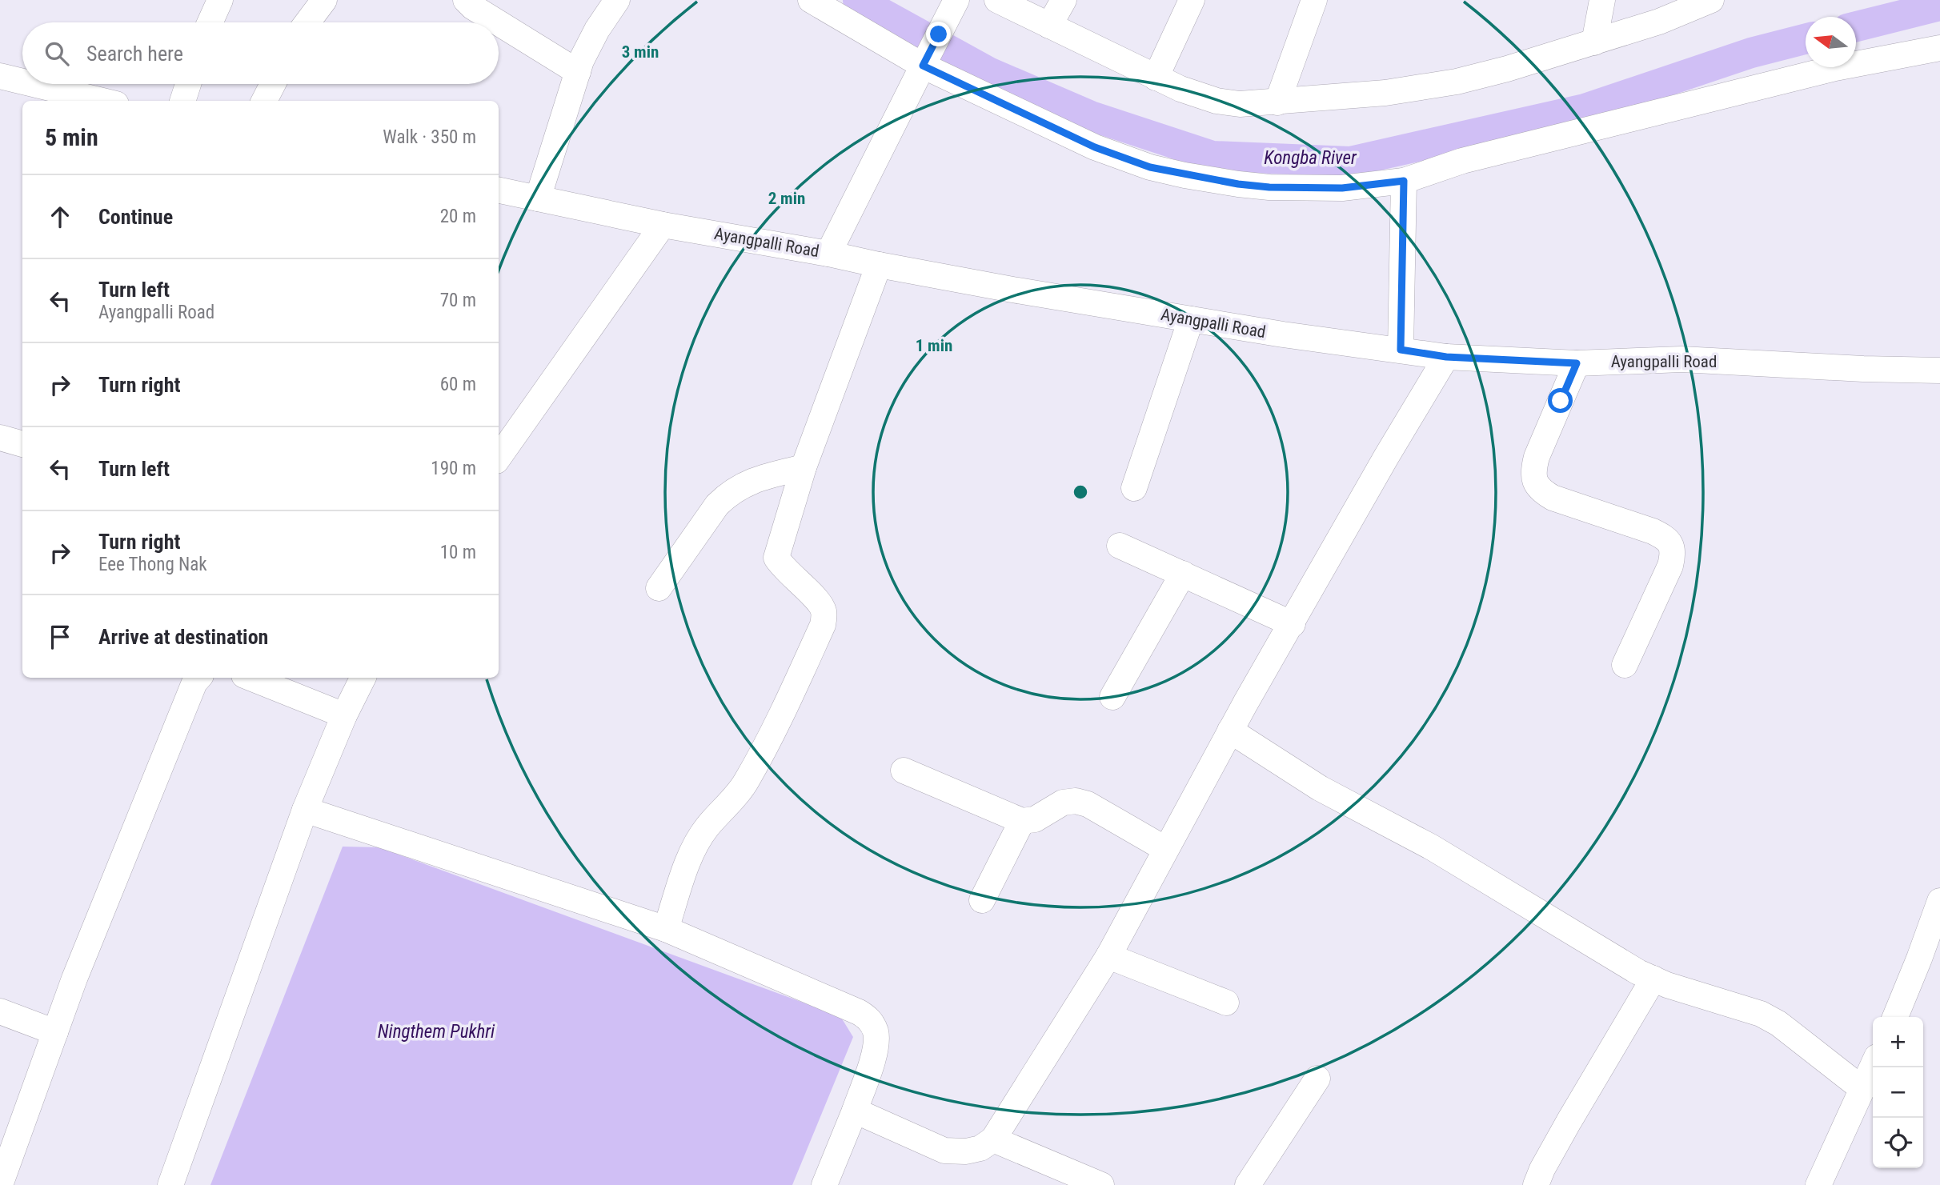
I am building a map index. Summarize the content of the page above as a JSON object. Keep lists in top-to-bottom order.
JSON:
{
  "streets": {
    "street": ["Ayangpalli Road"]
  },
  "water": ["Kongba River", "Ningthem Pukhri"],
  "north": "left",
  "page": {
    "search": "Search here",
    "heading": ["5 min", "Walk · 350 m"],
    "list": [
      ["Continue", "20 m"],
      ["Turn left", "Ayangpalli Road", "70 m"],
      ["Turn right", "60 m"],
      ["Turn left", "190 m"],
      ["Turn right", "Eee Thong Nak", "10 m"],
      "Arrive at destination"
    ],
    "map_buttons": ["+", "−"]
  },
  "rings": ["3 min", "2 min", "1 min"]
}
